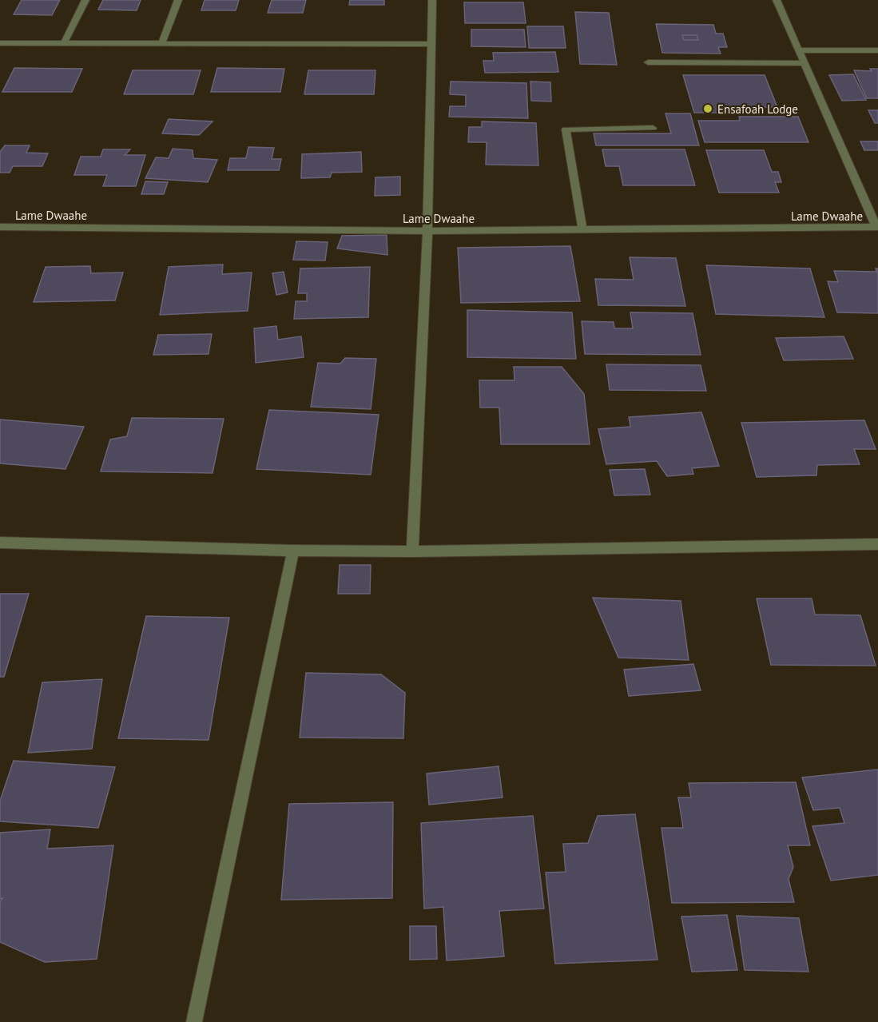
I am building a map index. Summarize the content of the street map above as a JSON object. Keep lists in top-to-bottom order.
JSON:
{
  "streets": {
    "street": ["Lame Dwaahe"]
  },
  "places": ["Ensafoah Lodge"]
}
